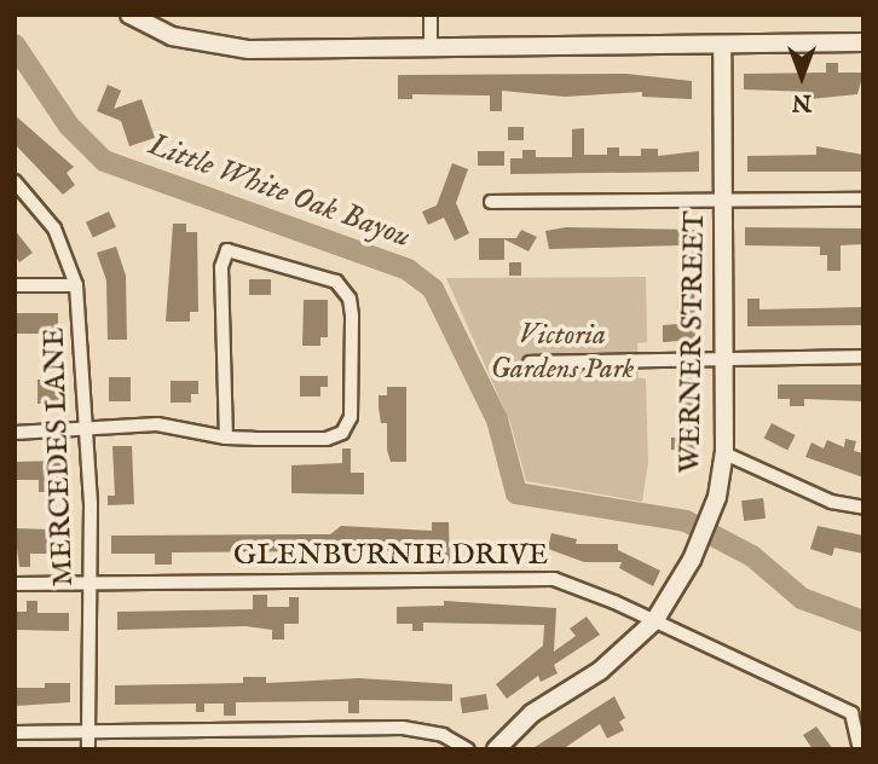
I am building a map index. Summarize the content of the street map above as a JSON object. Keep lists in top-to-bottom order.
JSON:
{
  "streets": {
    "street": ["WERNER STREET", "MERCEDES LANE", "GLENBURNIE DRIVE"]
  },
  "crossings": [
    ["WERNER STREET", "GLENBURNIE DRIVE"],
    ["MERCEDES LANE", "GLENBURNIE DRIVE"]
  ],
  "water": ["Little White Oak Bayou"],
  "parks": ["Victoria Gardens Park"],
  "north": "bottom"
}
